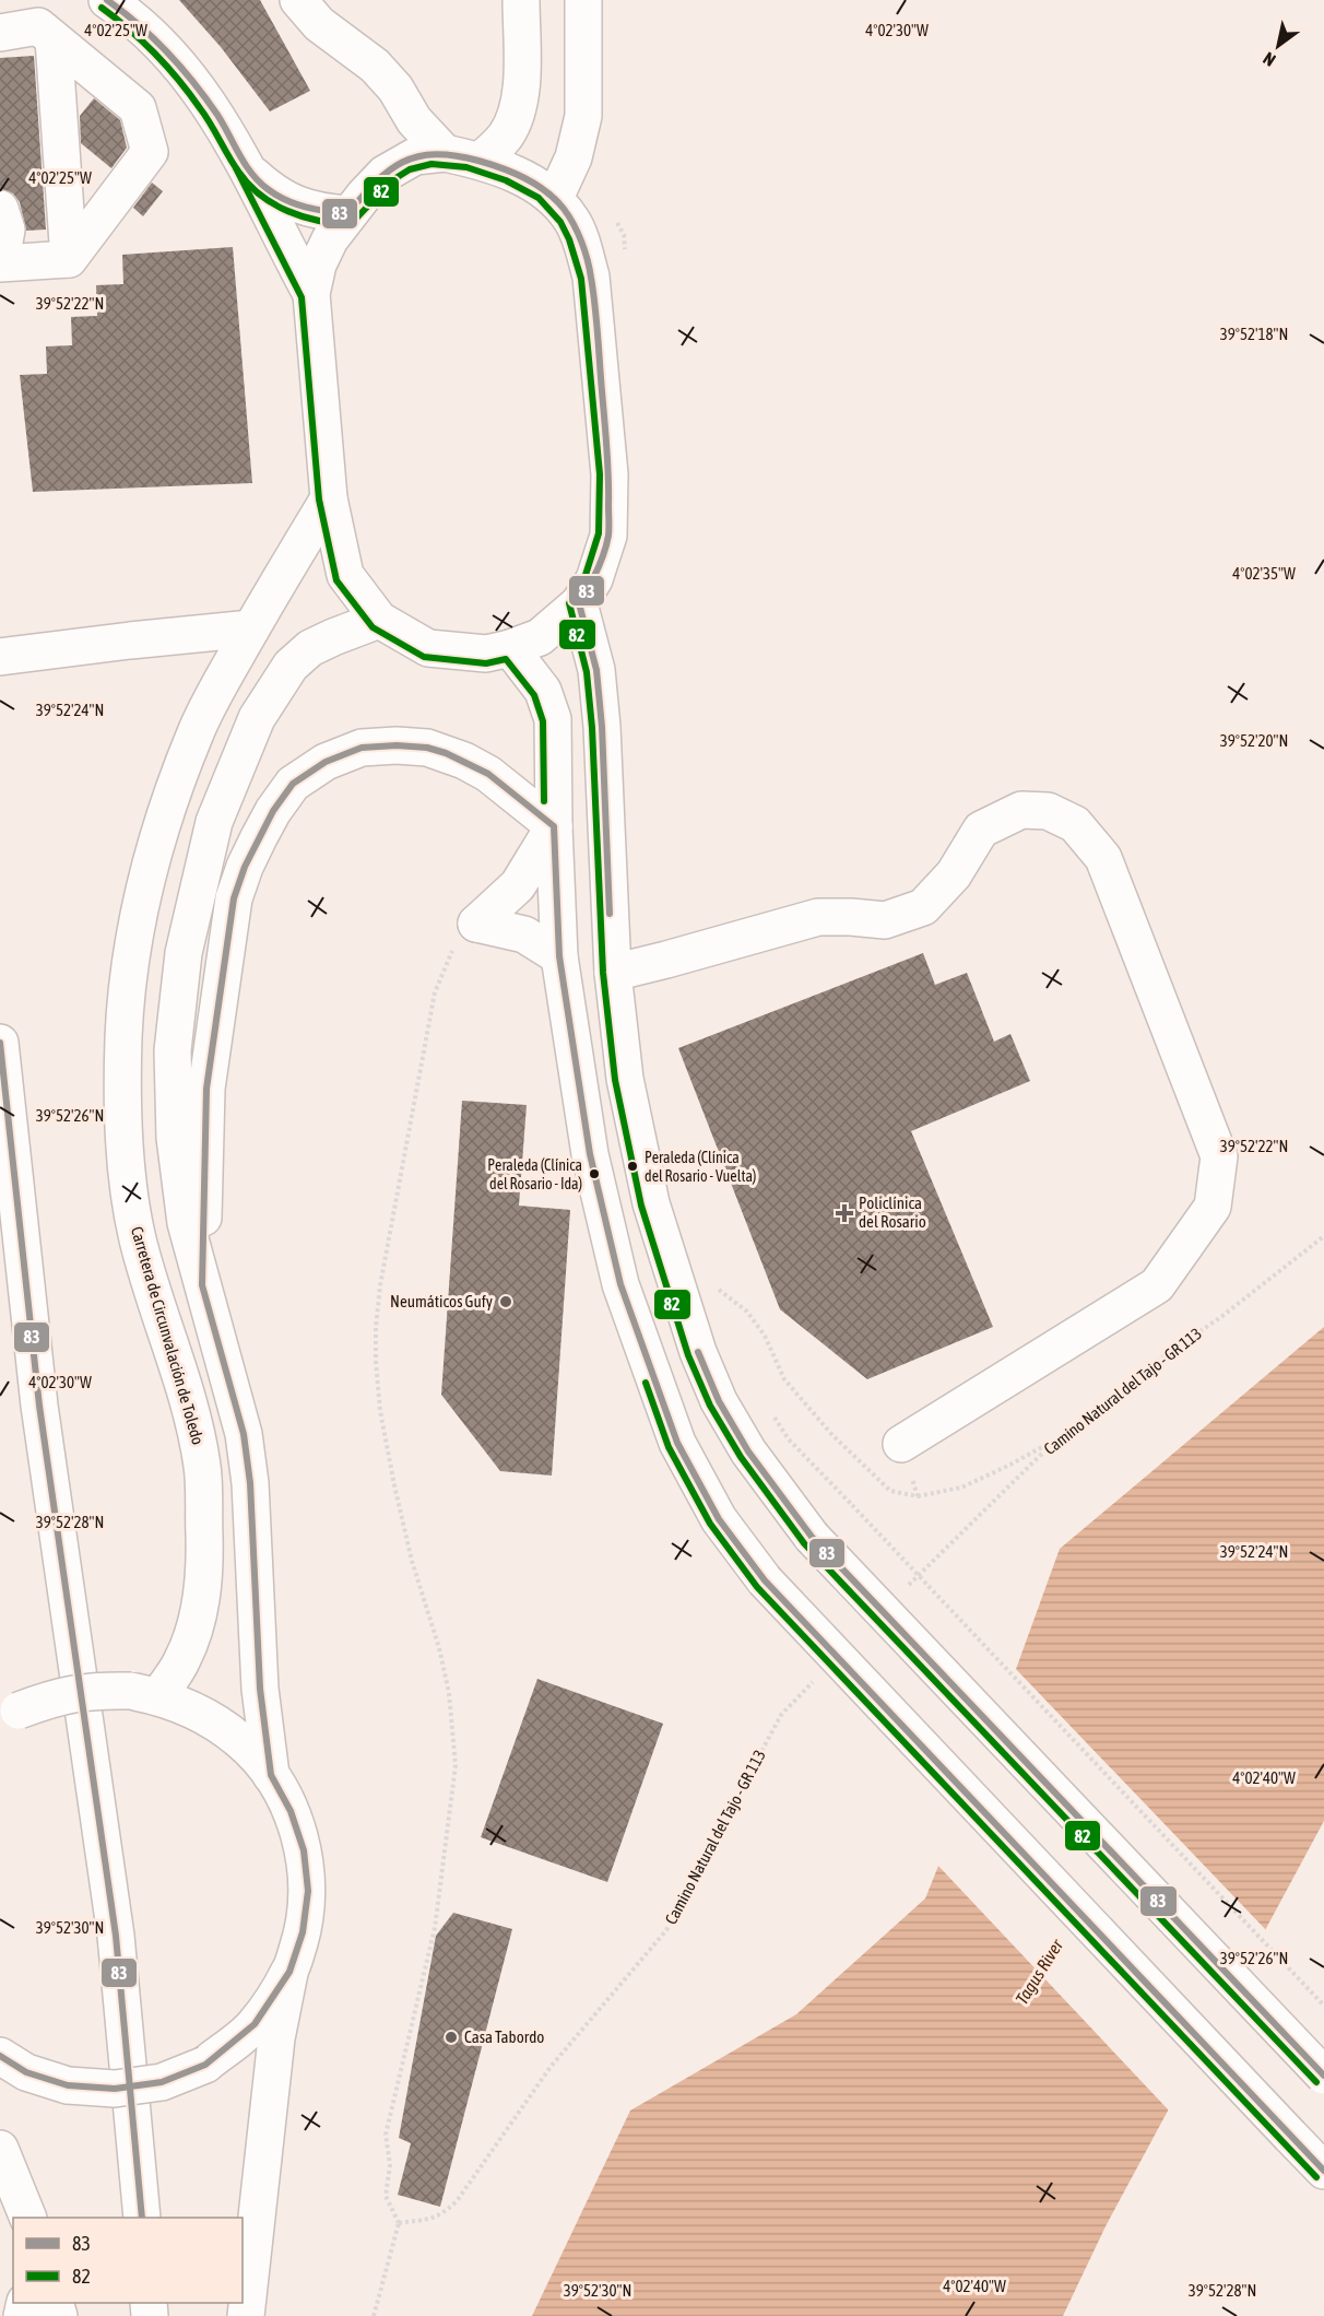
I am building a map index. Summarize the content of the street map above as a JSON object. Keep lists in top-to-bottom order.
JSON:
{
  "streets": {
    "main road": ["Carretera de Circunvalación de Toledo"],
    "path": ["Camino Natural del Tajo - GR 113"]
  },
  "water": ["Tagus River"],
  "places": {
    "other": [
      "Peraleda (Clínica del Rosario - Vuelta)",
      "Peraleda (Clínica del Rosario - Ida)",
      "Neumáticos Gufy",
      "Casa Tabordo"
    ],
    "health": ["Policlínica del Rosario"]
  },
  "lines": ["transit line 83", "transit line 82"],
  "legend": ["83", "82"],
  "north": "bottom left",
  "coordinates": [
    "4°02'25\"W",
    "4°02'30\"W",
    "39°52'22\"N",
    "39°52'18\"N",
    "4°02'35\"W",
    "39°52'24\"N",
    "39°52'20\"N",
    "39°52'26\"N",
    "39°52'28\"N",
    "4°02'40\"W",
    "39°52'30\"N"
  ]
}
